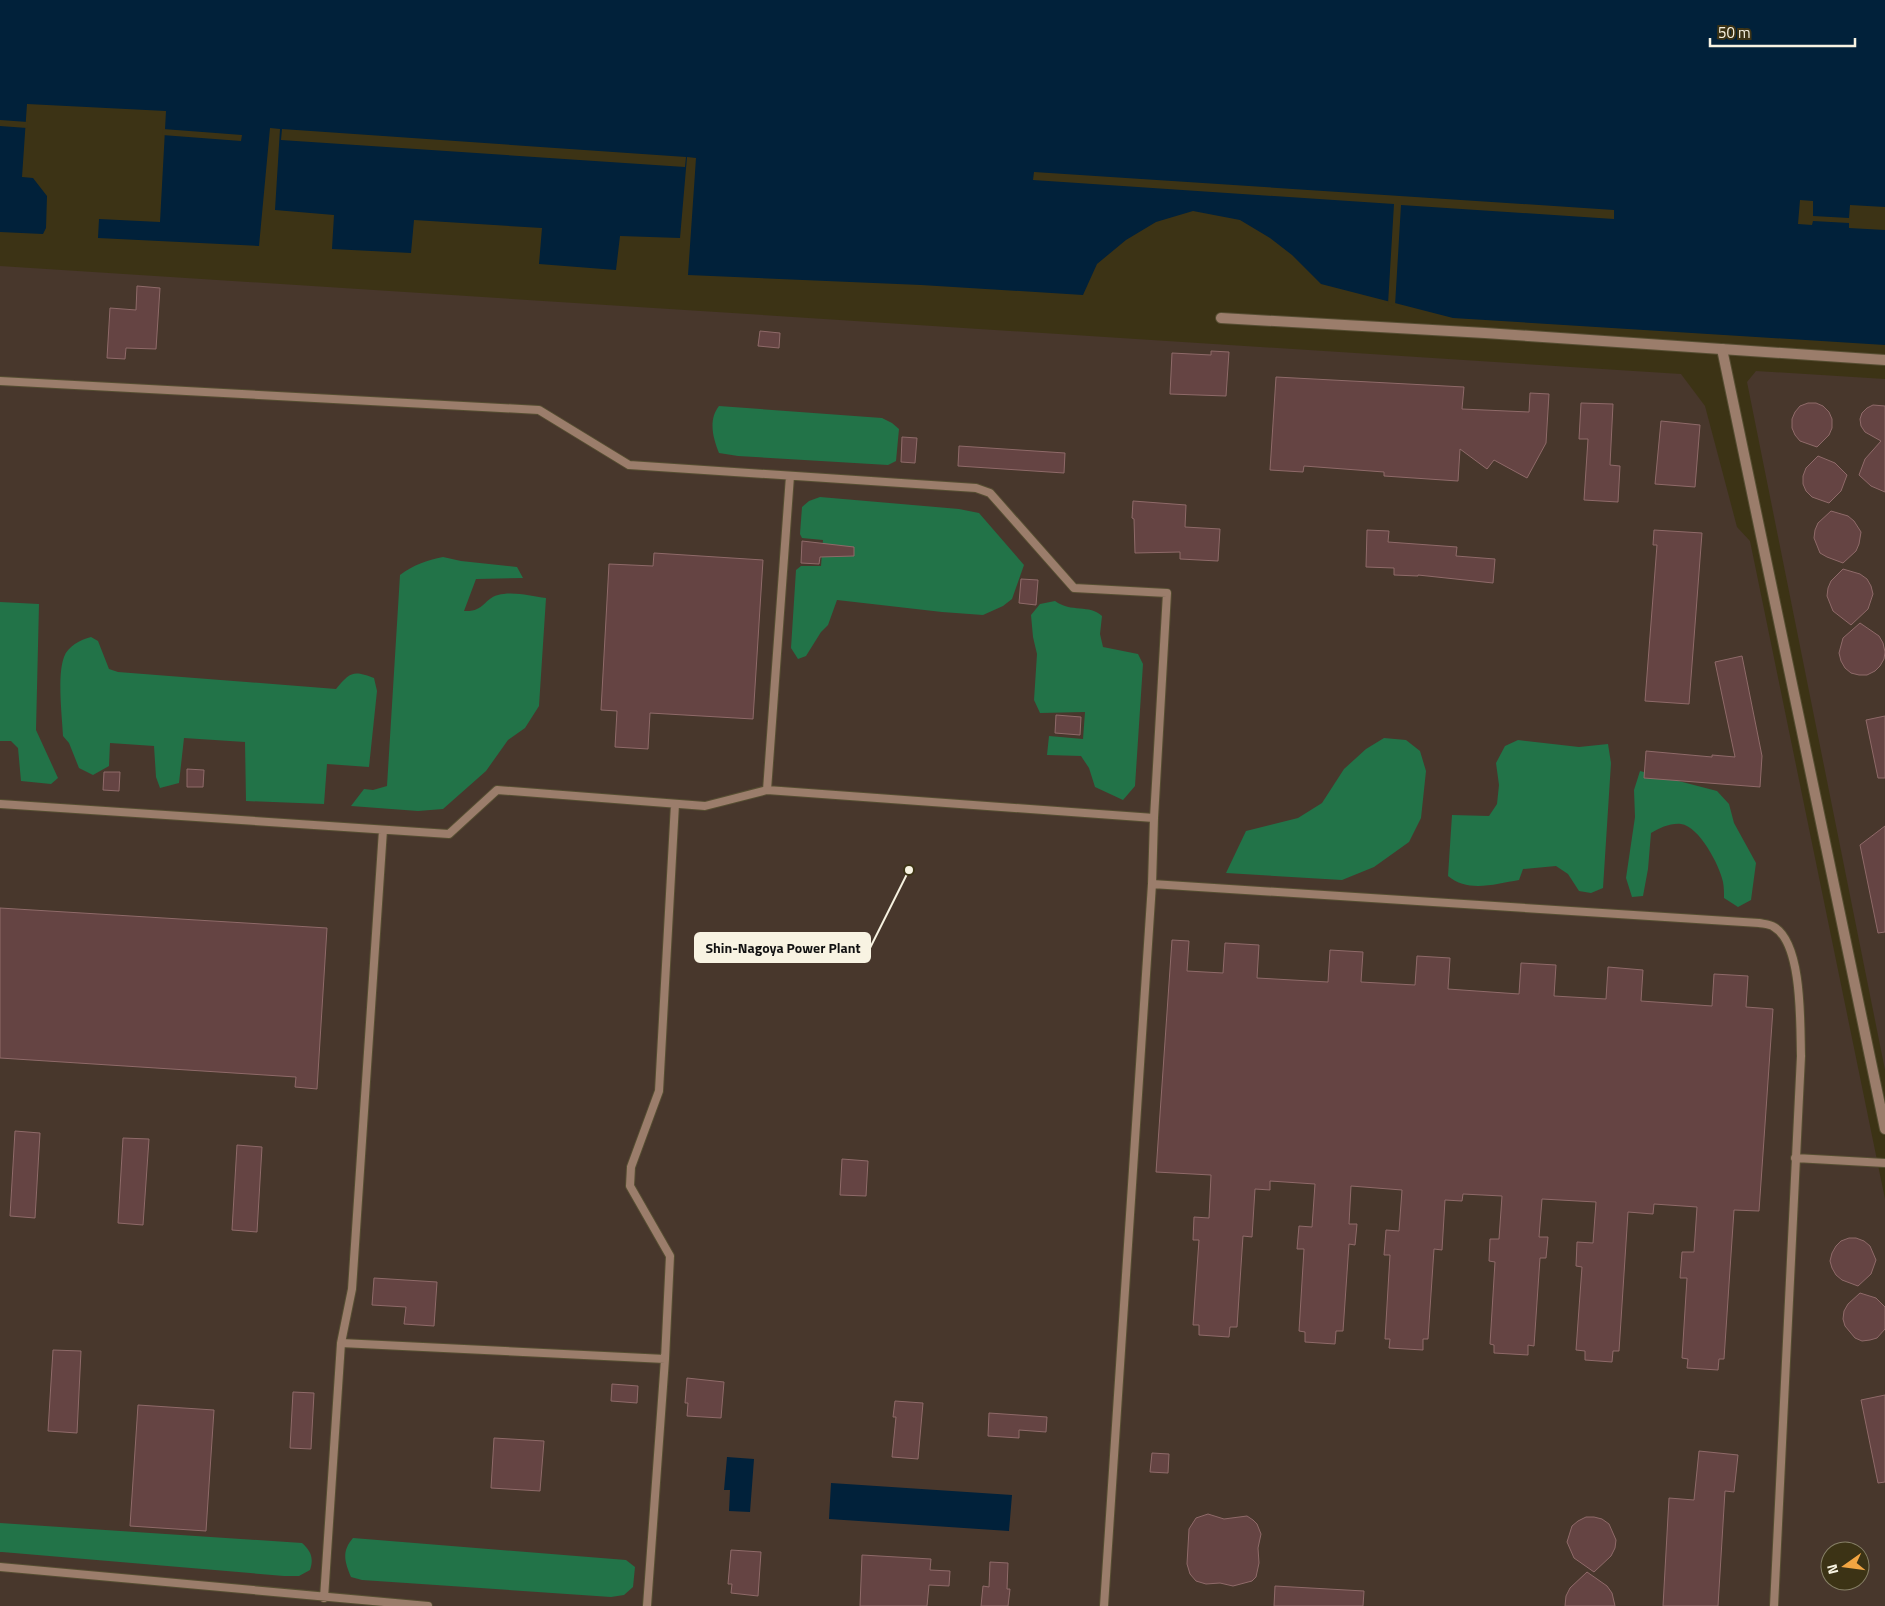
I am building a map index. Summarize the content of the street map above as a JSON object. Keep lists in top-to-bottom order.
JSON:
{
  "places": ["Shin-Nagoya Power Plant"],
  "scale_bar": "50 m",
  "north": "left"
}
